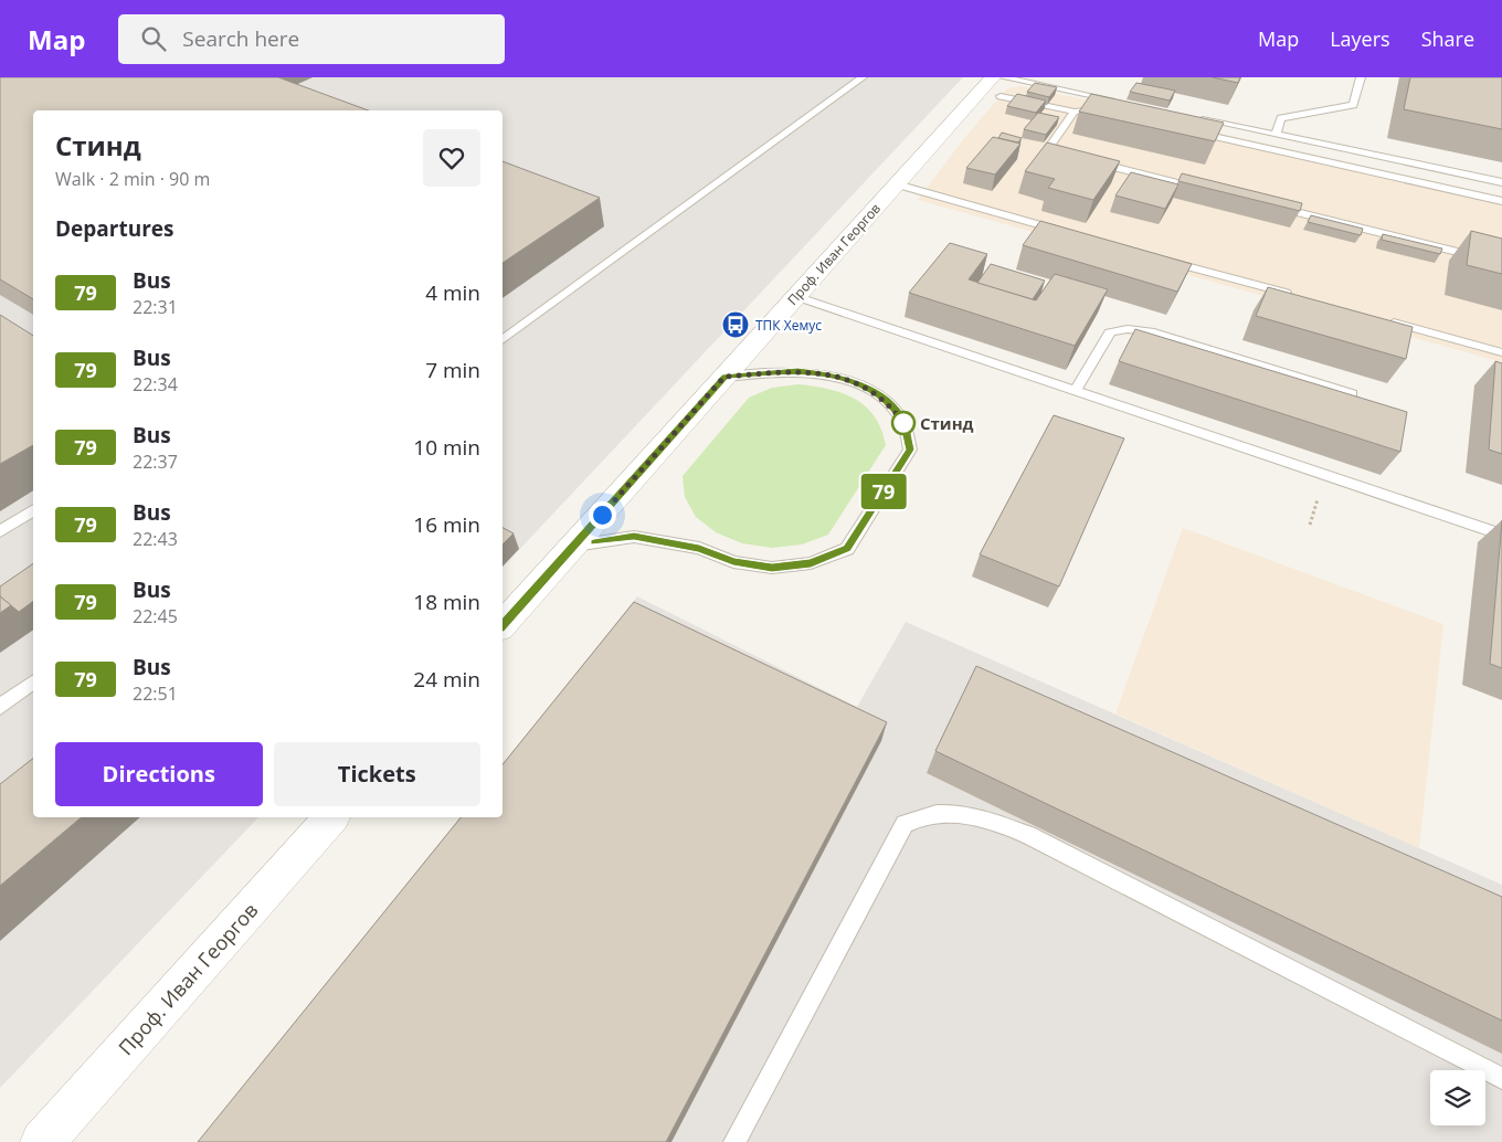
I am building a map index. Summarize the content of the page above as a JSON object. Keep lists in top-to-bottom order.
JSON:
{
  "streets": {
    "street": ["Проф. Иван Георгов"]
  },
  "places": {
    "bus stop": ["ТПК Хемус"],
    "other": ["Стинд"]
  },
  "lines": ["bus line 79"],
  "page": {
    "header": "Map",
    "search": "Search here",
    "nav": ["Map", "Layers", "Share"],
    "on_map": "79",
    "heading": [
      ["Стинд", "Walk · 2 min · 90 m"],
      "Departures"
    ],
    "list": [
      {
        "mark": "79",
        "name": "Bus",
        "note": "22:31",
        "value": "4 min"
      },
      {
        "mark": "79",
        "name": "Bus",
        "note": "22:34",
        "value": "7 min"
      },
      {
        "mark": "79",
        "name": "Bus",
        "note": "22:37",
        "value": "10 min"
      },
      {
        "mark": "79",
        "name": "Bus",
        "note": "22:43",
        "value": "16 min"
      },
      {
        "mark": "79",
        "name": "Bus",
        "note": "22:45",
        "value": "18 min"
      },
      {
        "mark": "79",
        "name": "Bus",
        "note": "22:51",
        "value": "24 min"
      }
    ],
    "buttons": ["Directions", "Tickets"]
  }
}
